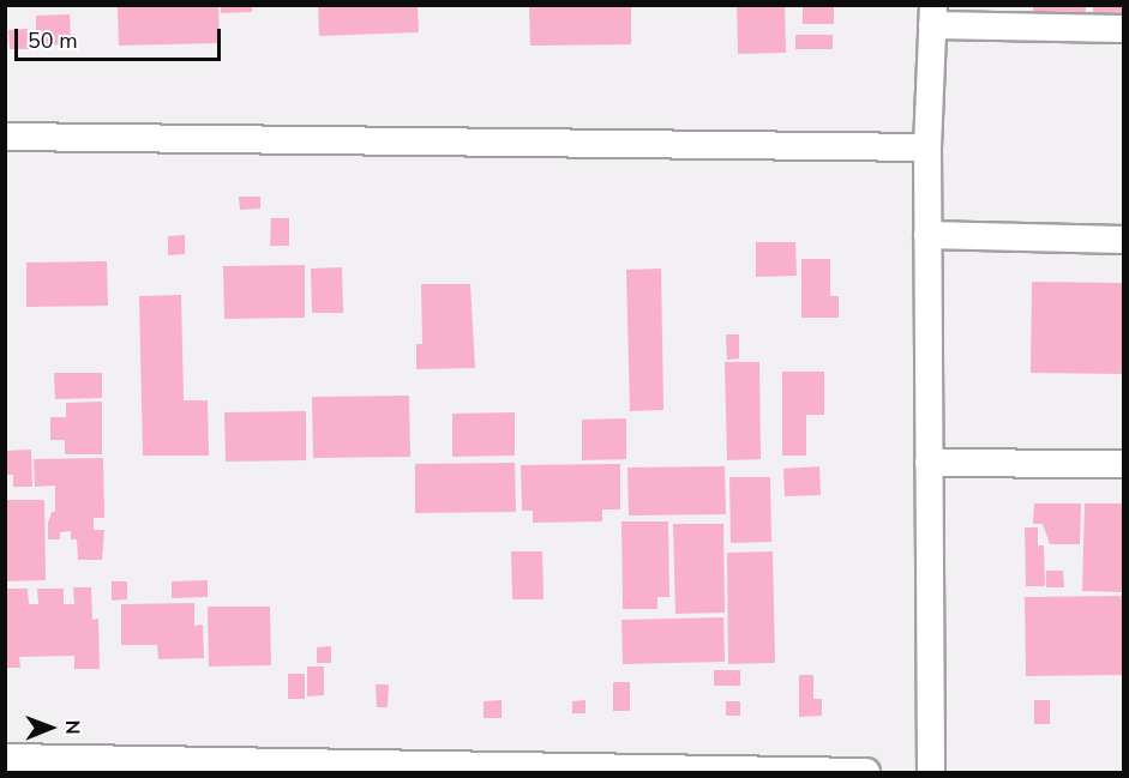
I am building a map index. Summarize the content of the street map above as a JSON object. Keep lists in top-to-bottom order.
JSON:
{
  "scale_bar": "50 m",
  "north": "right"
}
